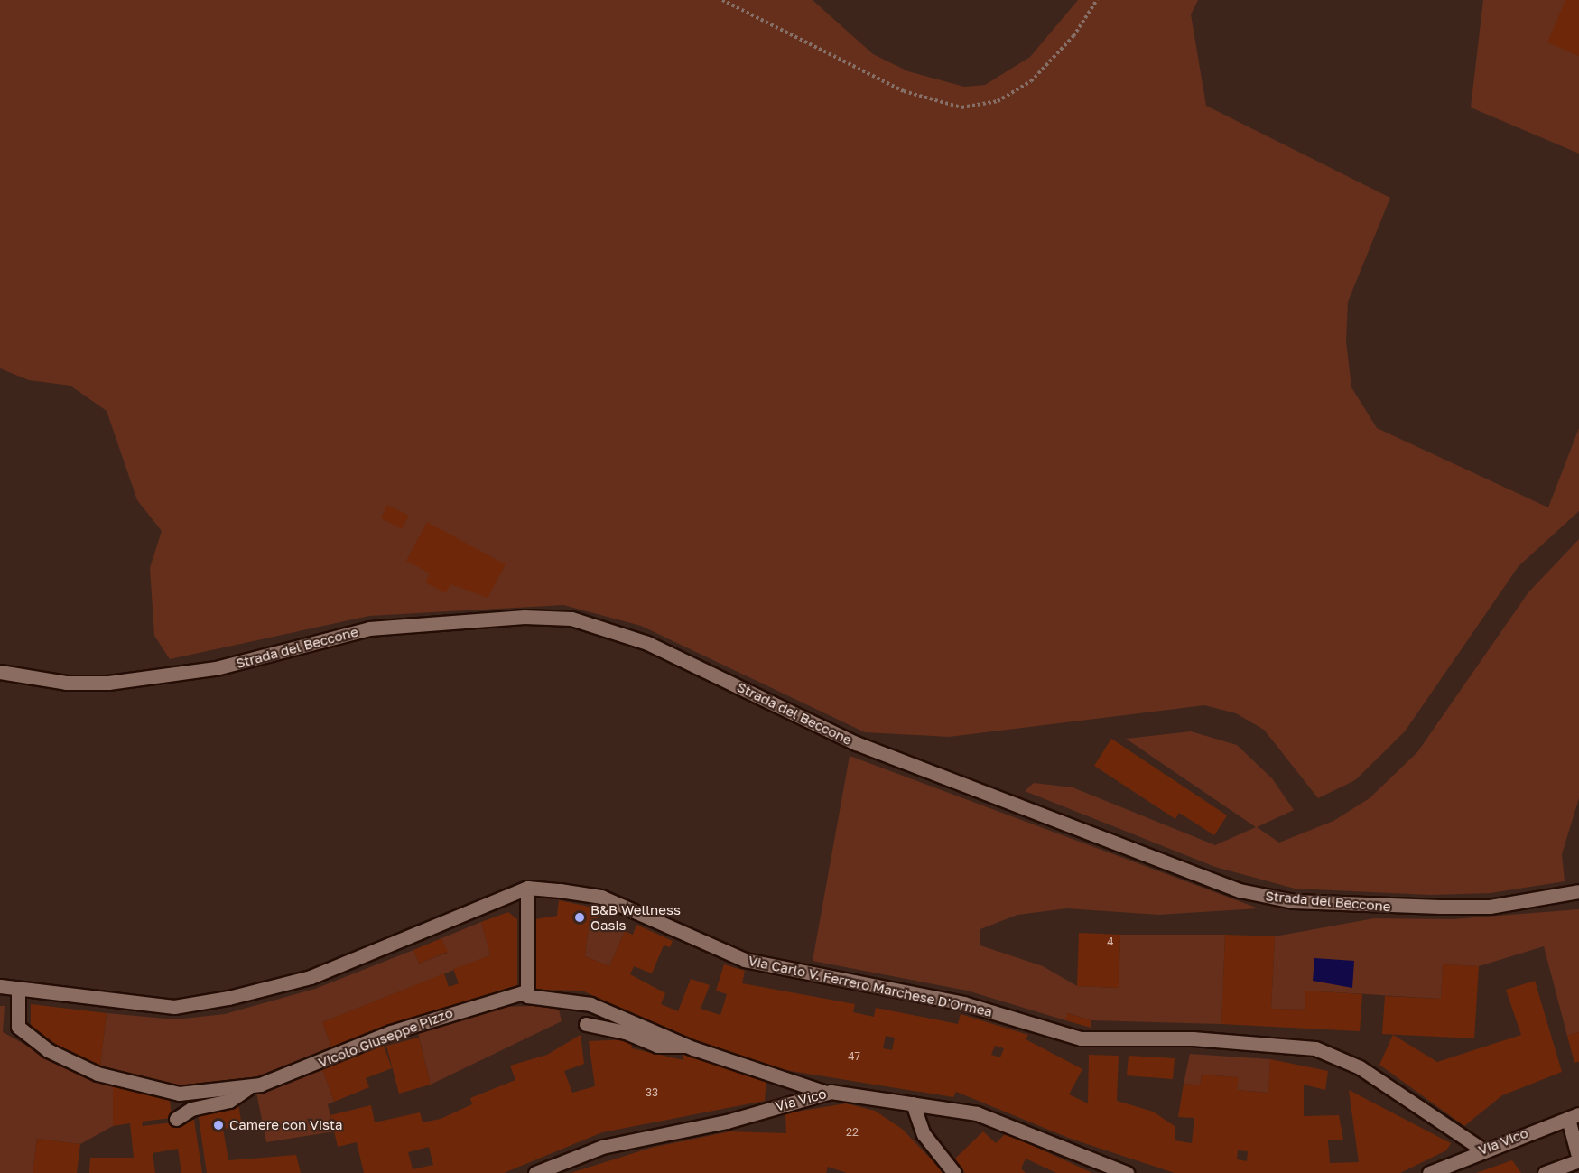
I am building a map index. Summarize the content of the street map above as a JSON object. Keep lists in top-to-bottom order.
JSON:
{
  "streets": {
    "street": [
      "Strada del Beccone",
      "Via Carlo V. Ferrero Marchese D'Ormea",
      "Vicolo Giuseppe Pizzo",
      "Via Vico"
    ]
  },
  "crossings": [
    ["Via Carlo V. Ferrero Marchese D'Ormea", "Vicolo Giuseppe Pizzo"],
    ["Via Carlo V. Ferrero Marchese D'Ormea", "Via Vico"],
    ["Vicolo Giuseppe Pizzo", "Via Vico"]
  ],
  "places": ["B&B Wellness Oasis", "Camere con Vista"],
  "house_numbers": [
    "4",
    "47",
    "33",
    "22"
  ]
}
